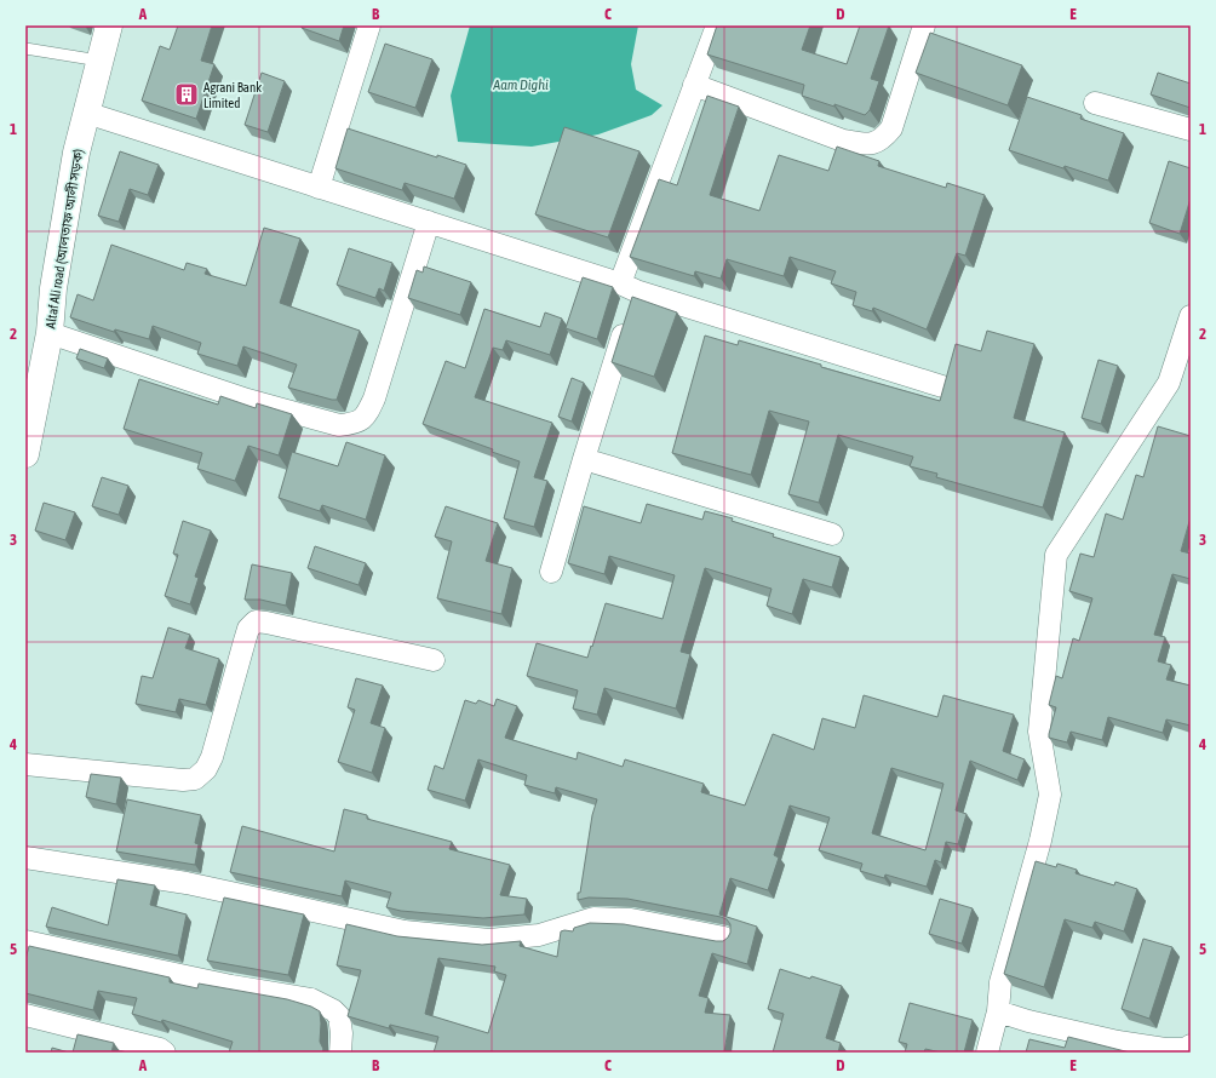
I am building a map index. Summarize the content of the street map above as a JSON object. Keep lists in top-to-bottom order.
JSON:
{
  "streets": {
    "main road": ["Altaf Ali road (আলতাফ আলী সড়ক)"]
  },
  "water": ["Aam Dighi"],
  "places": {
    "building": ["Agrani Bank Limited"]
  },
  "grid": {
    "columns": [
      "A",
      "B",
      "C",
      "D",
      "E"
    ],
    "rows": [
      "1",
      "2",
      "3",
      "4",
      "5"
    ]
  }
}
